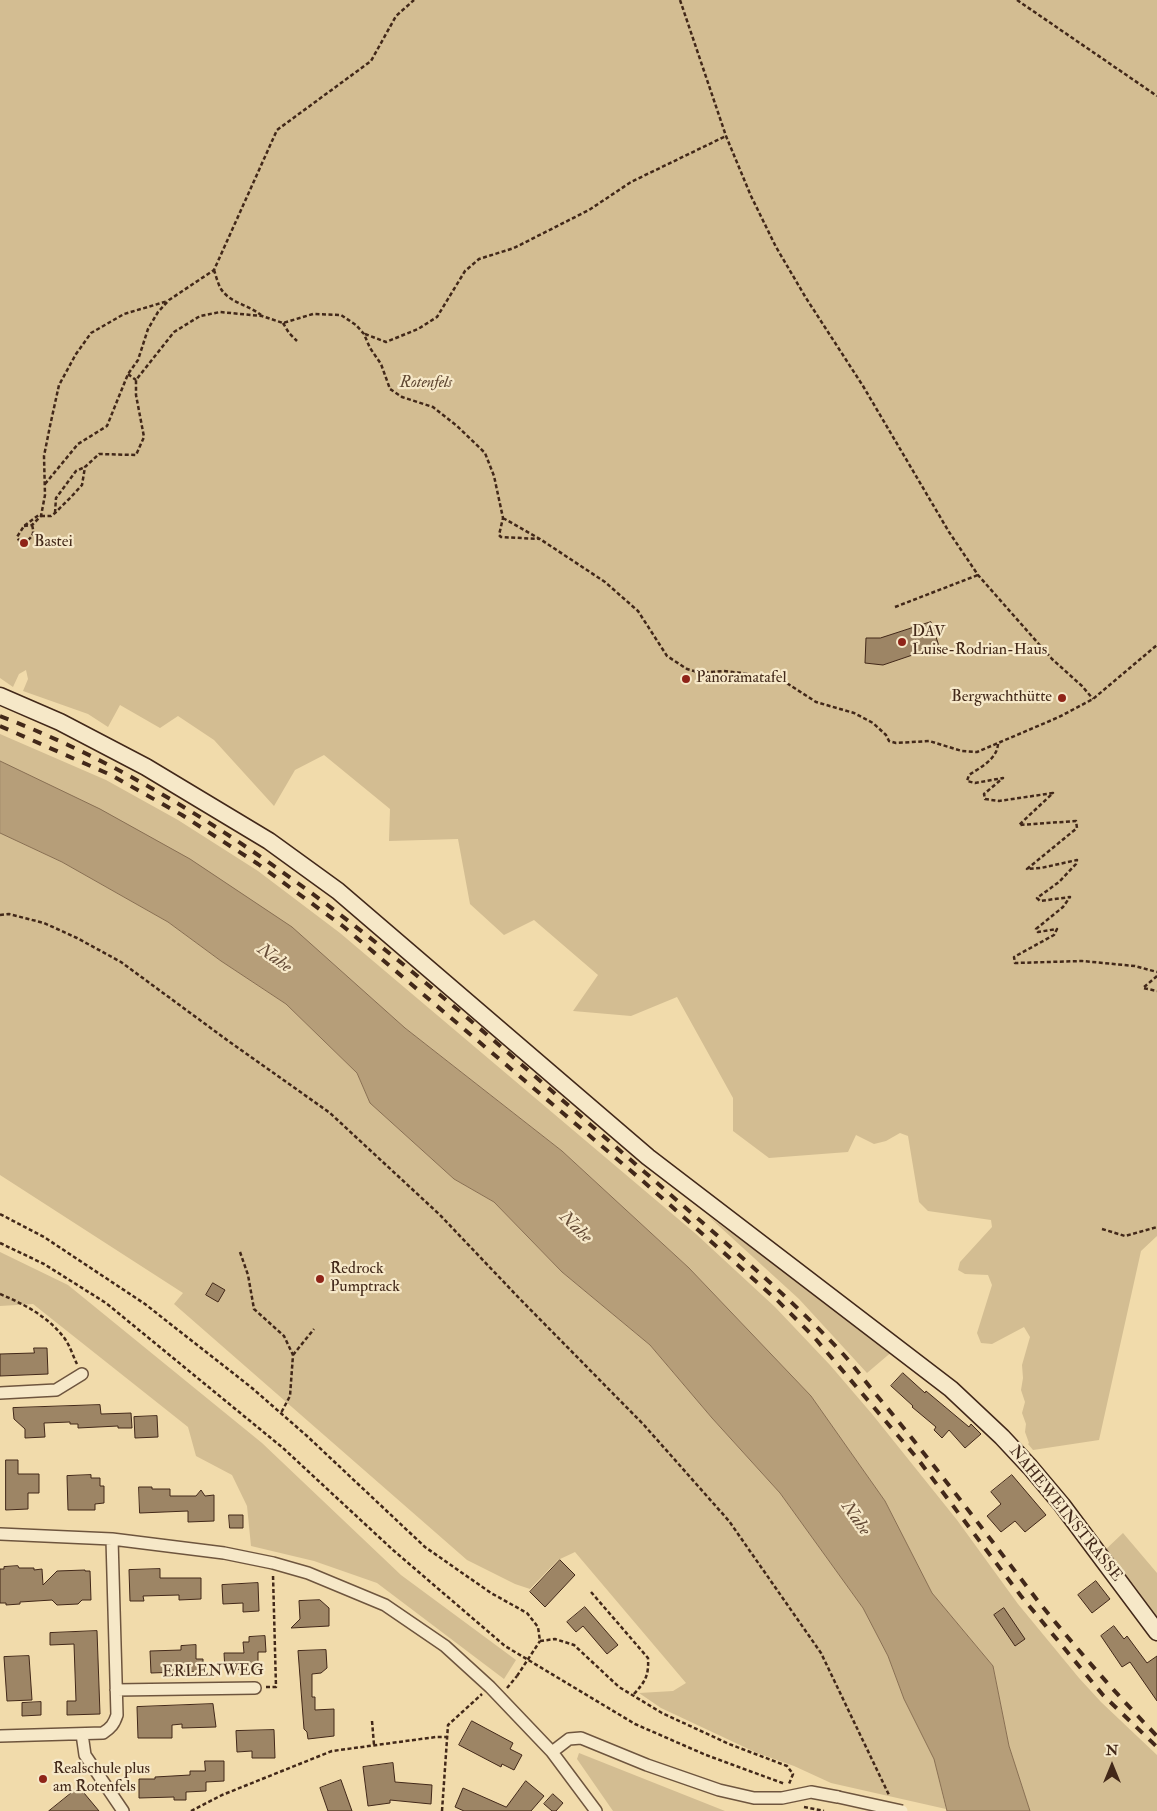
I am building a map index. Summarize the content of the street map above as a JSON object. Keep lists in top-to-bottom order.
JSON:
{
  "streets": {
    "main road": ["NAHEWEINSTRASSE"],
    "street": ["ERLENWEG"]
  },
  "water": ["Nahe"],
  "parks": ["Rotenfels"],
  "places": [
    "Bastei",
    "DAV Luise-Rodrian-Haus",
    "Panoramatafel",
    "Bergwachthütte",
    "Redrock Pumptrack",
    "Realschule plus am Rotenfels"
  ],
  "north": "top"
}
